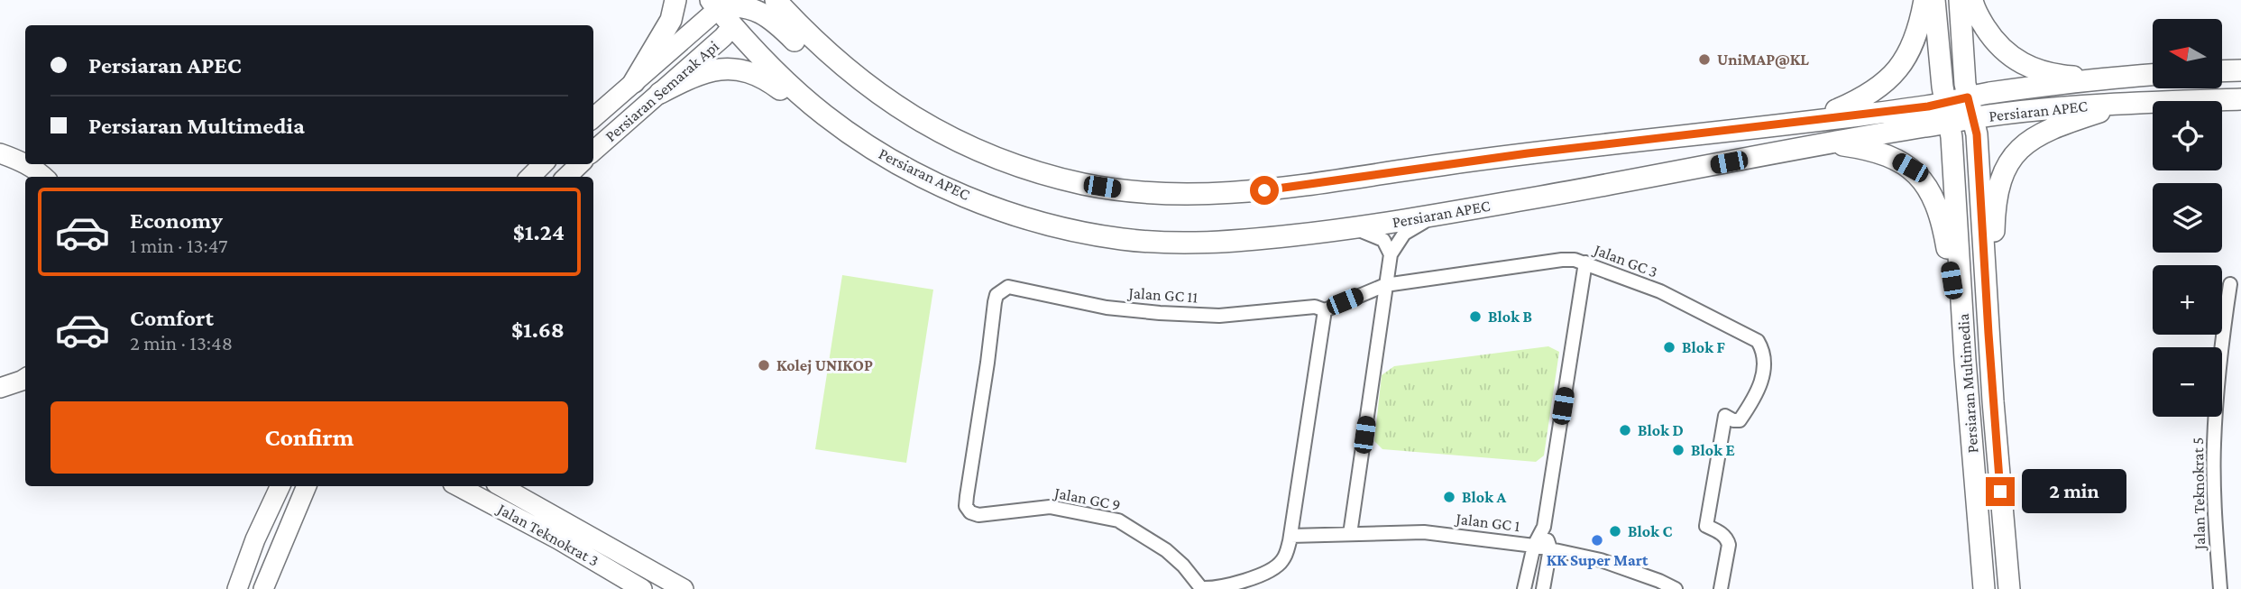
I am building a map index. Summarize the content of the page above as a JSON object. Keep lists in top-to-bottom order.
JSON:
{
  "streets": {
    "main road": [
      "Persiaran Semarak Api",
      "Persiaran APEC",
      "Persiaran Multimedia",
      "Jalan Teknokrat 3"
    ],
    "street": [
      "Jalan GC 3",
      "Jalan GC 11",
      "Jalan Teknokrat 5",
      "Jalan GC 9",
      "Jalan GC 1"
    ]
  },
  "crossings": [
    ["Persiaran Semarak Api", "Persiaran APEC"],
    ["Persiaran APEC", "Persiaran Multimedia"],
    ["Jalan GC 3", "Jalan GC 11"],
    ["Jalan GC 11", "Jalan GC 9"]
  ],
  "places": [
    "UniMAP@KL",
    "Blok B",
    "Blok F",
    "Kolej UNIKOP",
    "Blok D",
    "Blok E",
    "Blok A",
    "Blok C",
    "KK Super Mart"
  ],
  "north": "left",
  "page": {
    "map_buttons": ["+", "−"],
    "banner": ["Persiaran APEC", "Persiaran Multimedia"],
    "list": [
      {
        "name": "Economy",
        "note": "1 min · 13:47",
        "value": "$1.24"
      },
      {
        "name": "Comfort",
        "note": "2 min · 13:48",
        "value": "$1.68"
      }
    ],
    "buttons": "Confirm",
    "bubble": "2 min"
  }
}
